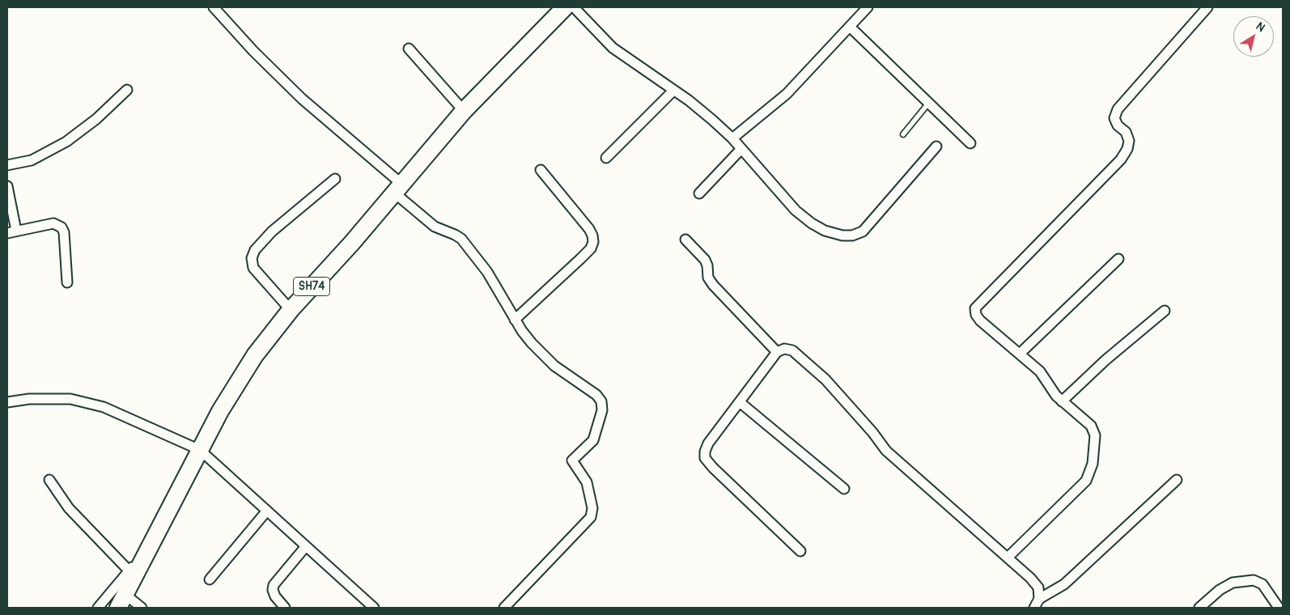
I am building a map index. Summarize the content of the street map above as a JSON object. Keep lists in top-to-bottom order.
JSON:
{
  "streets": {
    "highway": ["SH74"]
  },
  "north": "top right"
}
